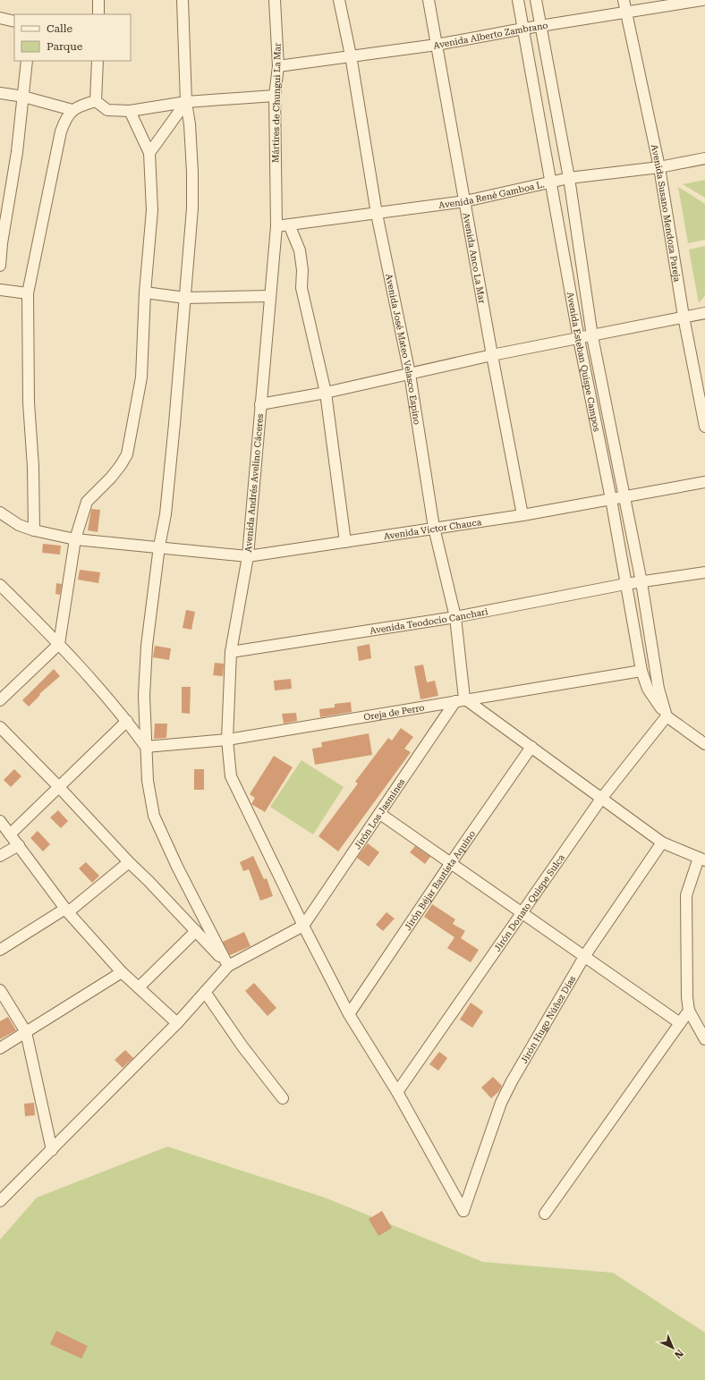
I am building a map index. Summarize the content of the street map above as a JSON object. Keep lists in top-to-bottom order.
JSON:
{
  "streets": {
    "street": [
      "Avenida Alberto Zambrano",
      "Mártires de Chungui La Mar",
      "Avenida René Gamboa L.",
      "Avenida Susano Mendoza Pareja",
      "Avenida Anco La Mar",
      "Avenida José Mateo Velasco Espino",
      "Avenida Esteban Quispe Campos",
      "Avenida Andrés Avelino Cáceres",
      "Avenida Víctor Chauca",
      "Avenida Teodocio Canchari",
      "Oreja de Perro",
      "Jirón Los Jasmines",
      "Jirón Béjar Bautista Aquino",
      "Jirón Donato Quispe Sulca",
      "Jirón Hugo Núñez Días"
    ]
  },
  "crossings": [
    ["Avenida Alberto Zambrano", "Mártires de Chungui La Mar"],
    ["Avenida Alberto Zambrano", "Avenida Susano Mendoza Pareja"],
    ["Avenida Alberto Zambrano", "Avenida Anco La Mar"],
    ["Avenida Alberto Zambrano", "Avenida José Mateo Velasco Espino"],
    ["Avenida Alberto Zambrano", "Avenida Esteban Quispe Campos"],
    ["Mártires de Chungui La Mar", "Avenida René Gamboa L."],
    ["Mártires de Chungui La Mar", "Avenida Andrés Avelino Cáceres"],
    ["Avenida René Gamboa L.", "Avenida Susano Mendoza Pareja"],
    ["Avenida René Gamboa L.", "Avenida Anco La Mar"],
    ["Avenida René Gamboa L.", "Avenida José Mateo Velasco Espino"],
    ["Avenida René Gamboa L.", "Avenida Esteban Quispe Campos"],
    ["Avenida René Gamboa L.", "Avenida Andrés Avelino Cáceres"],
    ["Avenida Anco La Mar", "Avenida Víctor Chauca"],
    ["Avenida José Mateo Velasco Espino", "Avenida Víctor Chauca"],
    ["Avenida José Mateo Velasco Espino", "Avenida Teodocio Canchari"],
    ["Avenida José Mateo Velasco Espino", "Oreja de Perro"],
    ["Avenida José Mateo Velasco Espino", "Jirón Los Jasmines"],
    ["Avenida Esteban Quispe Campos", "Avenida Víctor Chauca"],
    ["Avenida Esteban Quispe Campos", "Avenida Teodocio Canchari"],
    ["Avenida Esteban Quispe Campos", "Oreja de Perro"],
    ["Avenida Esteban Quispe Campos", "Jirón Donato Quispe Sulca"],
    ["Avenida Andrés Avelino Cáceres", "Avenida Víctor Chauca"],
    ["Avenida Andrés Avelino Cáceres", "Avenida Teodocio Canchari"],
    ["Avenida Andrés Avelino Cáceres", "Oreja de Perro"],
    ["Avenida Andrés Avelino Cáceres", "Jirón Los Jasmines"],
    ["Avenida Andrés Avelino Cáceres", "Jirón Béjar Bautista Aquino"],
    ["Avenida Andrés Avelino Cáceres", "Jirón Donato Quispe Sulca"],
    ["Avenida Andrés Avelino Cáceres", "Jirón Hugo Núñez Días"],
    ["Oreja de Perro", "Jirón Los Jasmines"]
  ],
  "legend": ["Calle", "Parque"],
  "north": "bottom right"
}
